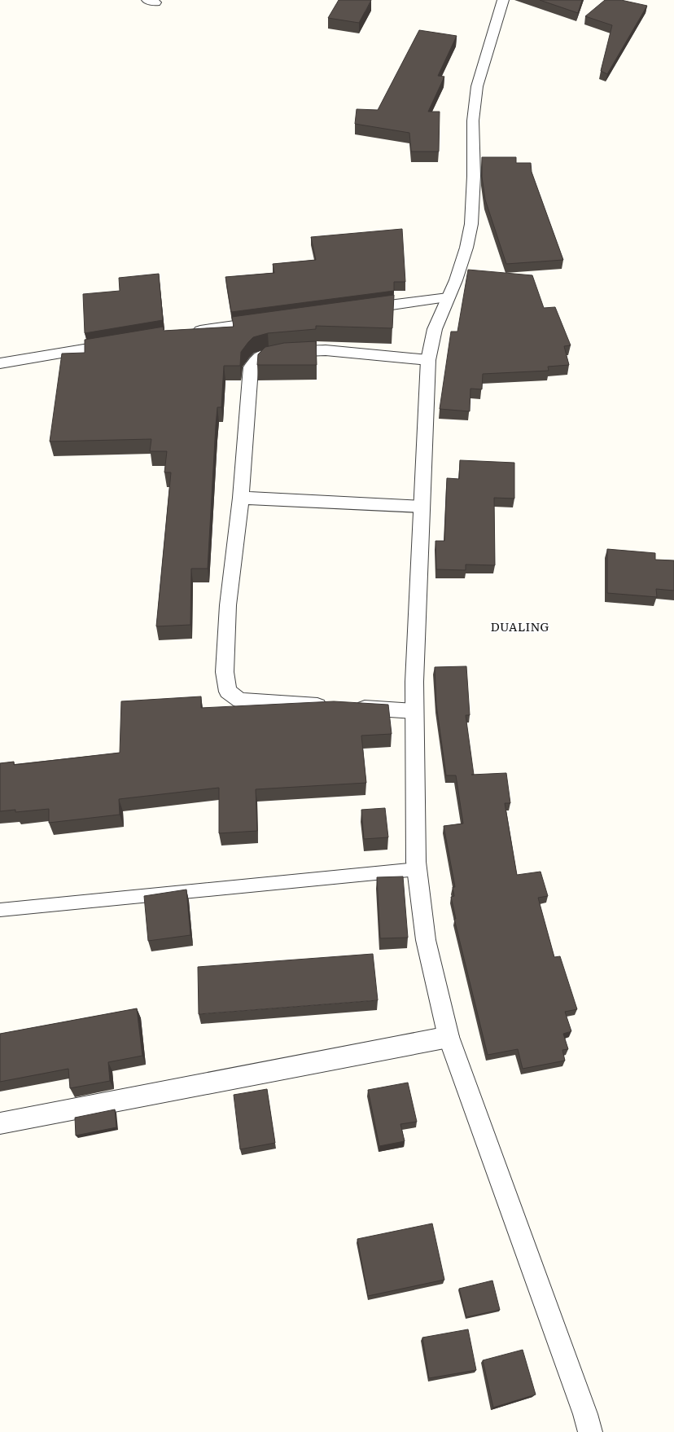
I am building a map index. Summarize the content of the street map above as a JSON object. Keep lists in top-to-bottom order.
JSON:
{
  "districts": ["DUALING"]
}
